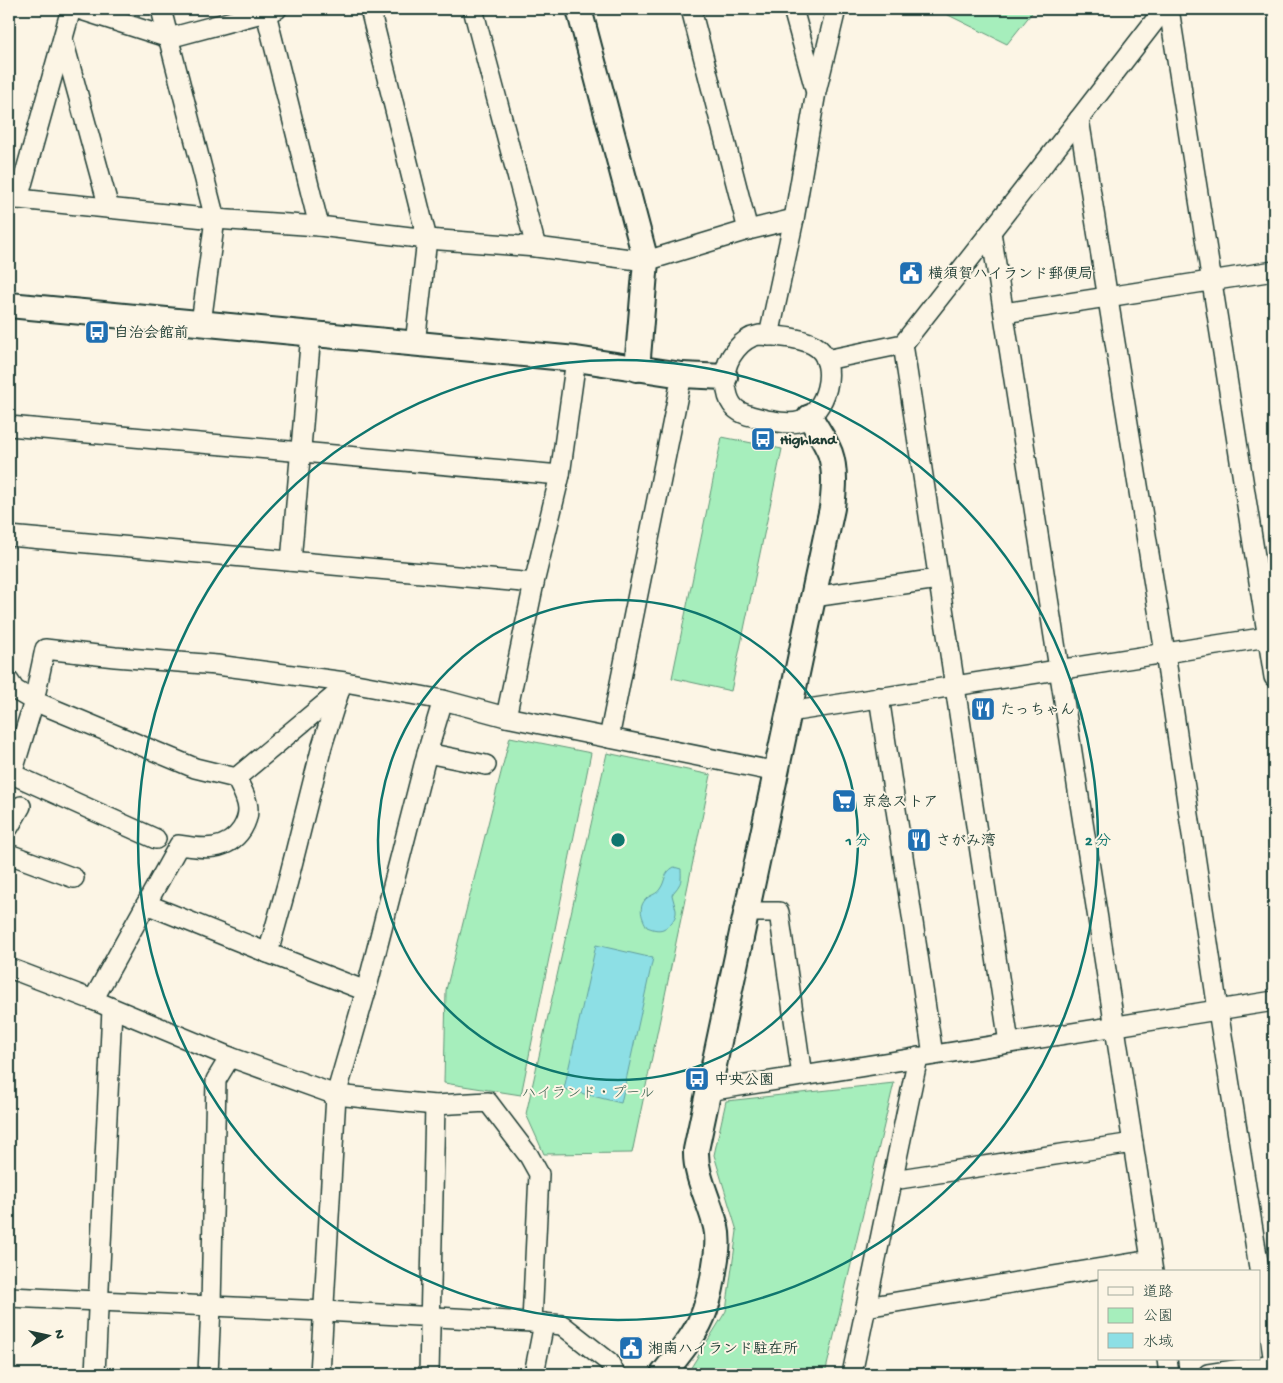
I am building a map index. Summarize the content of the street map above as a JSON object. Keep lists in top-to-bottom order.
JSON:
{
  "parks": ["ハイランド・プール"],
  "places": {
    "public building": ["横須賀ハイランド郵便局", "湘南ハイランド駐在所"],
    "bus stop": ["自治会館前", "Highland", "中央公園"],
    "restaurant": ["たっちゃん", "さがみ湾"],
    "supermarket": ["京急ストア"]
  },
  "legend": ["道路", "公園", "水域"],
  "north": "right",
  "rings": ["1 分", "2 分"]
}
